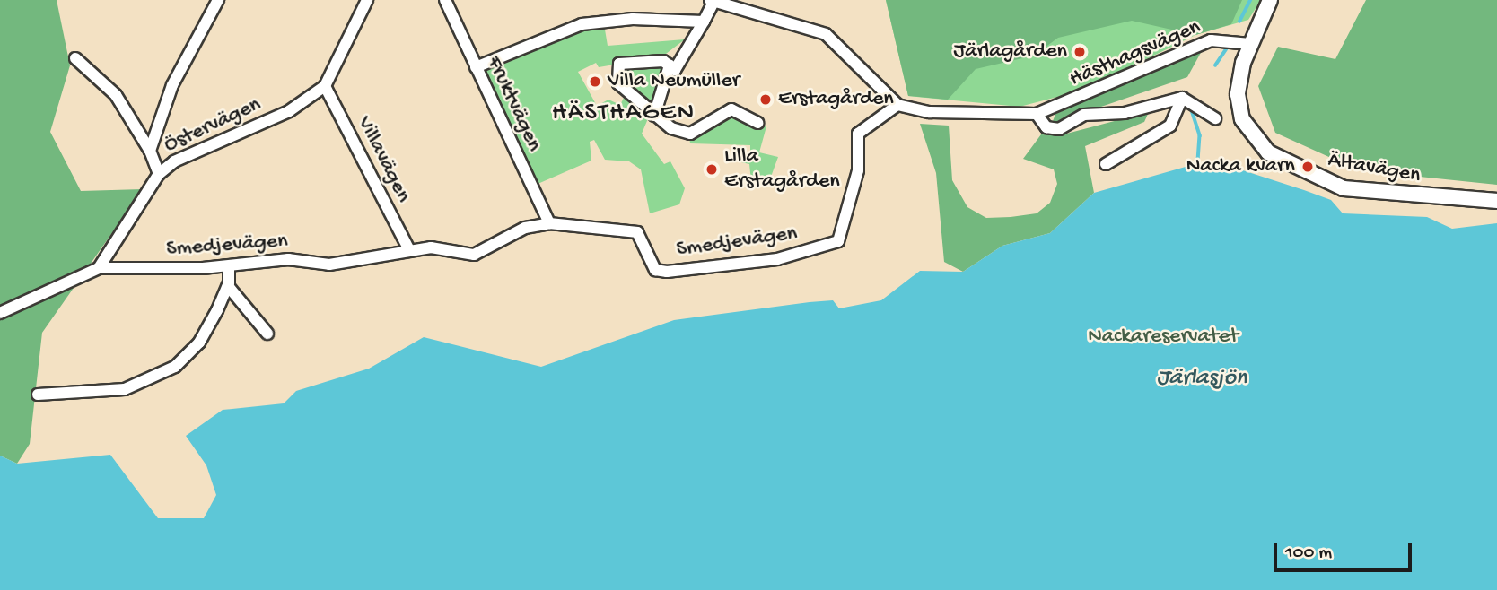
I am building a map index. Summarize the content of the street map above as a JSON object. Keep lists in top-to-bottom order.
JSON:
{
  "streets": {
    "main road": ["Ältavägen"],
    "street": [
      "Hästhagsvägen",
      "Fruktvägen",
      "Östervägen",
      "Villavägen",
      "Smedjevägen"
    ]
  },
  "crossings": [
    ["Hästhagsvägen", "Ältavägen"],
    ["Hästhagsvägen", "Smedjevägen"],
    ["Fruktvägen", "Smedjevägen"],
    ["Östervägen", "Villavägen"],
    ["Östervägen", "Smedjevägen"],
    ["Villavägen", "Smedjevägen"]
  ],
  "districts": ["HÄSTHAGEN"],
  "water": ["Järlasjön"],
  "parks": ["Nackareservatet"],
  "places": [
    "Järlagården",
    "Villa Neumüller",
    "Erstagården",
    "Nacka kvarn",
    "Lilla Erstagården"
  ],
  "scale_bar": "100 m"
}
